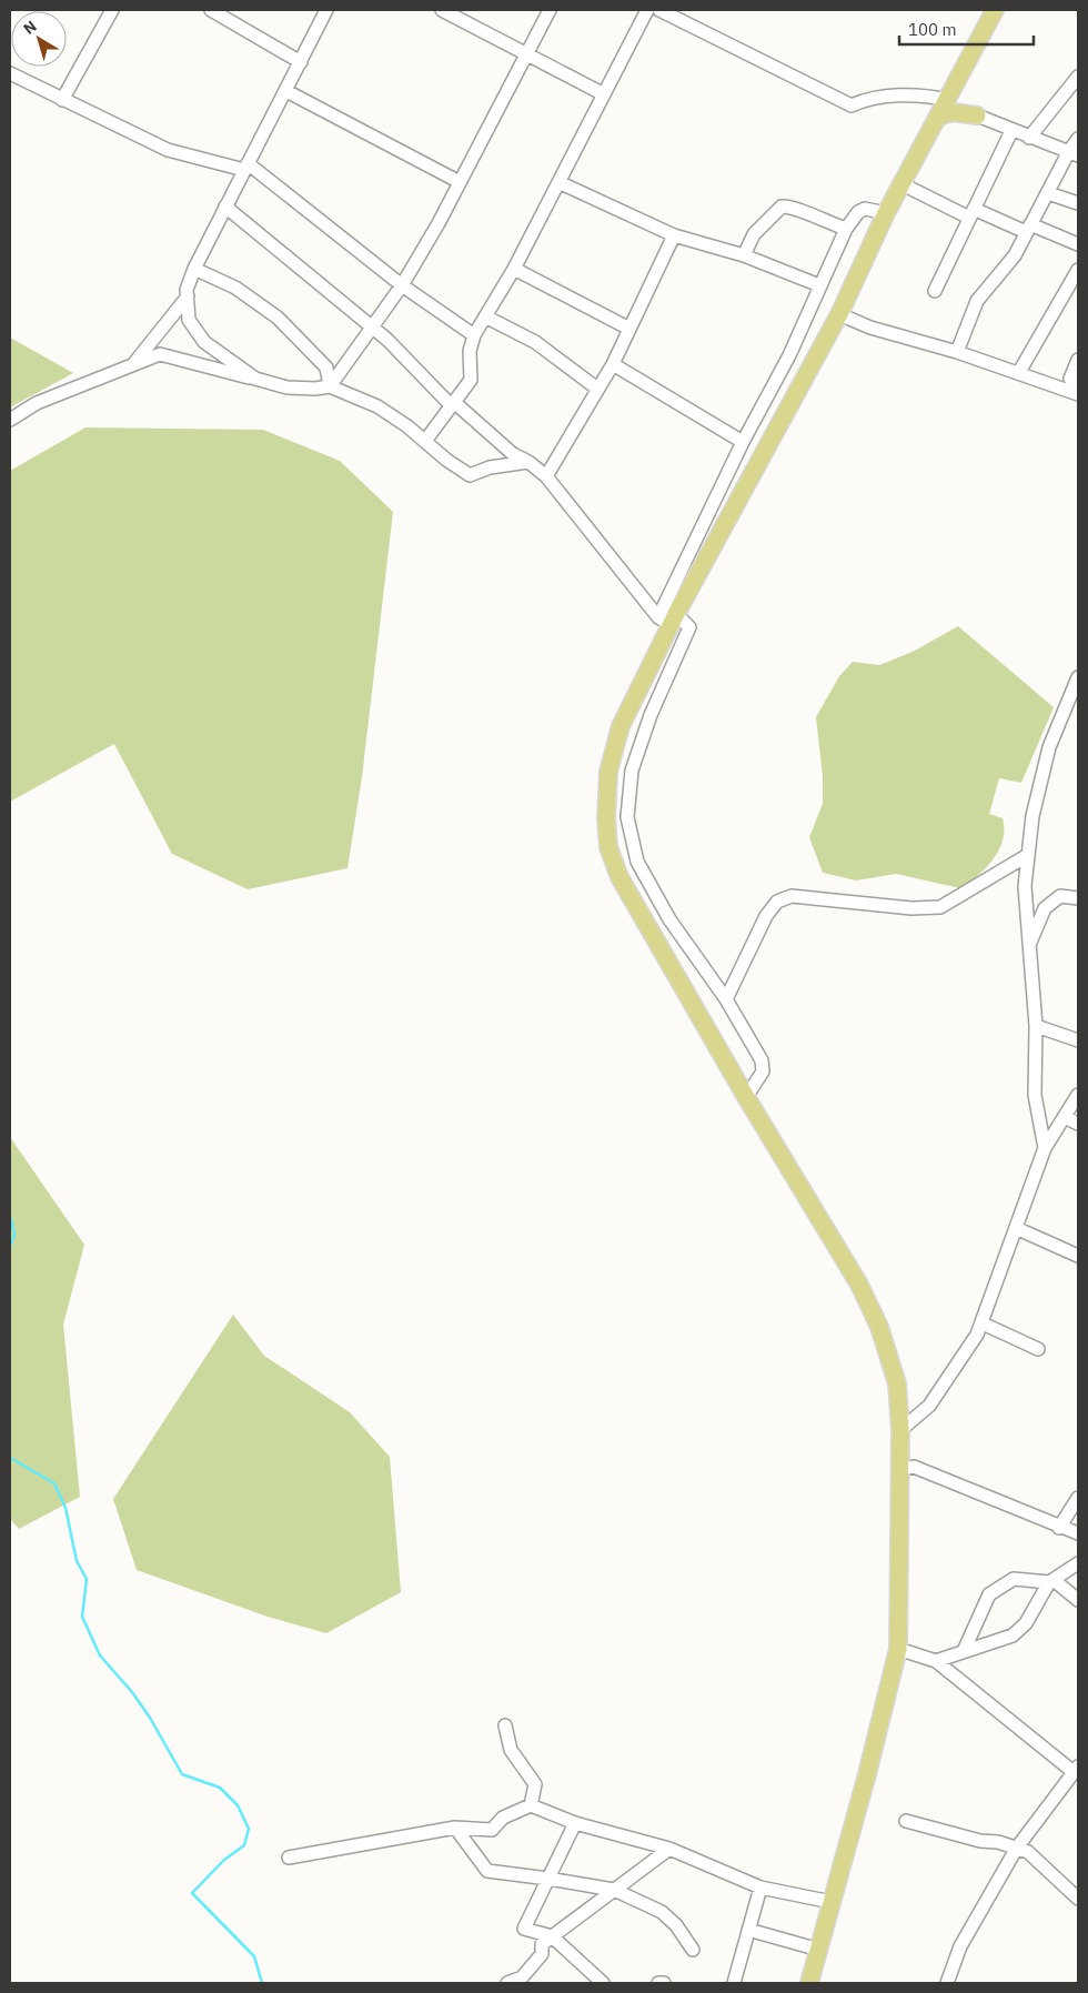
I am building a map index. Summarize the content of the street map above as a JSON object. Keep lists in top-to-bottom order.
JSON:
{
  "scale_bar": "100 m",
  "north": "top left"
}
